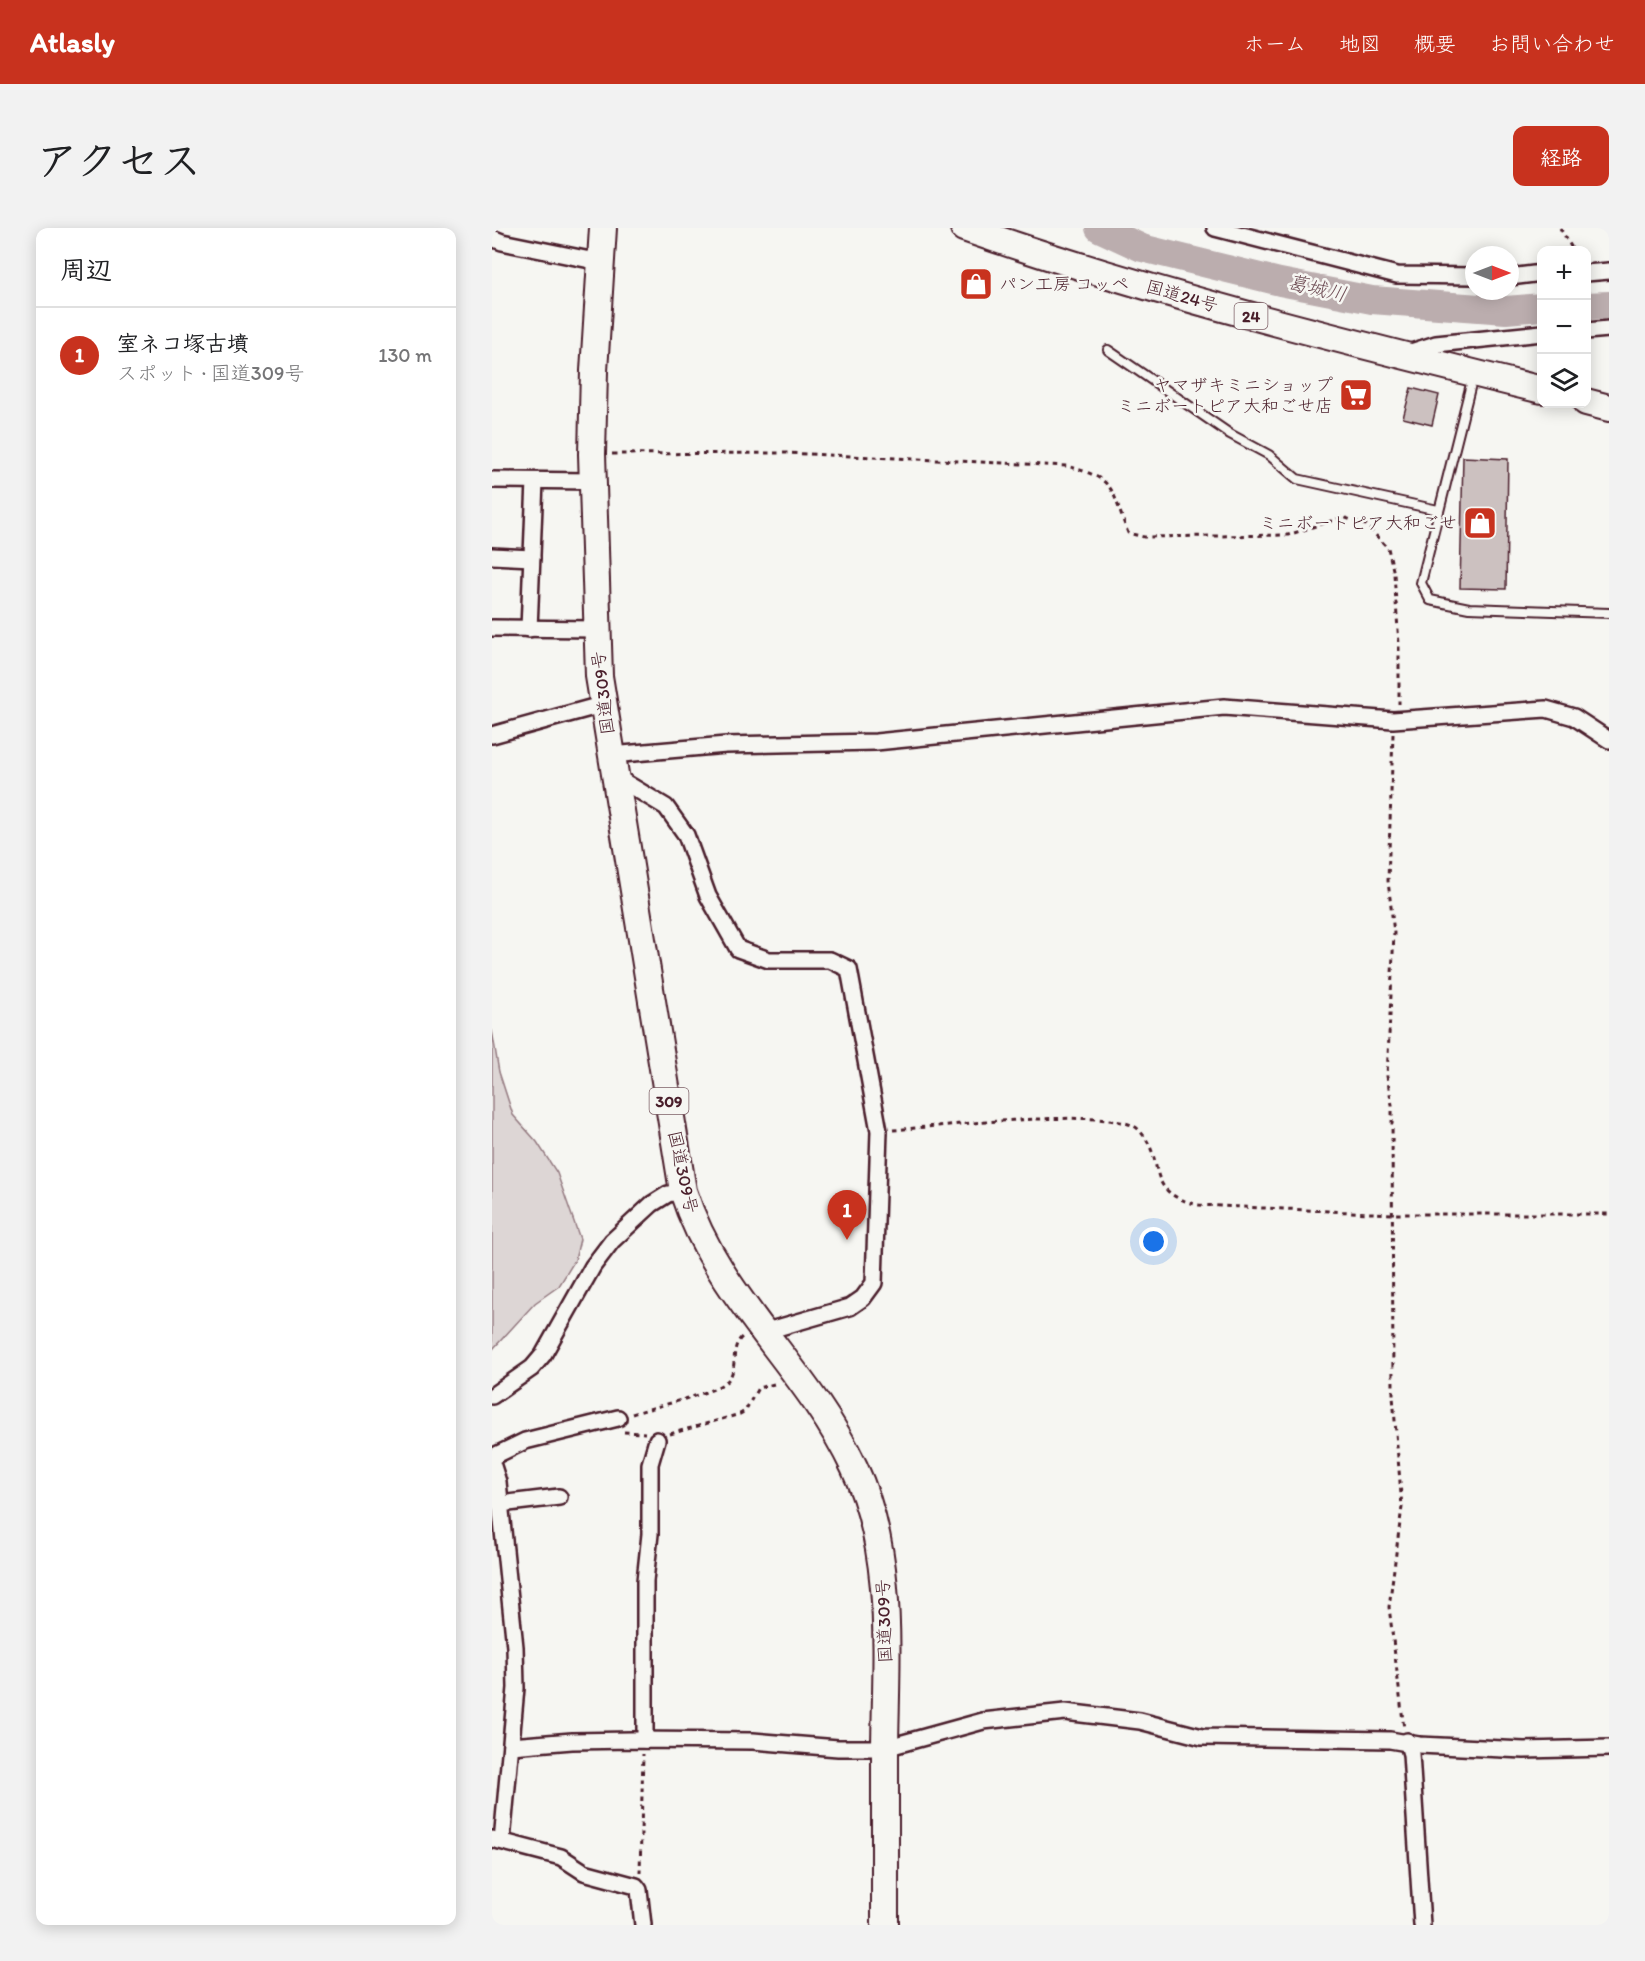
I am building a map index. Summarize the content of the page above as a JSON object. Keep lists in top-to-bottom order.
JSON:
{
  "streets": {
    "highway": [
      "国道24号",
      "24",
      "国道309号",
      "309"
    ]
  },
  "water": ["葛城川"],
  "places": {
    "shop": ["パン工房 コッペ", "ミニボートピア大和ごせ"],
    "supermarket": ["ヤマザキミニショップ ミニボートピア大和ごせ店"]
  },
  "north": "right",
  "page": {
    "header": "Atlasly",
    "nav": [
      "ホーム",
      "地図",
      "概要",
      "お問い合わせ"
    ],
    "title": "アクセス",
    "buttons": "経路",
    "heading": "周辺",
    "map_buttons": ["+", "−"],
    "list": [
      {
        "mark": "1",
        "name": "室ネコ塚古墳",
        "note": "スポット · 国道309号",
        "value": "130 m"
      }
    ],
    "pins": "1"
  }
}
